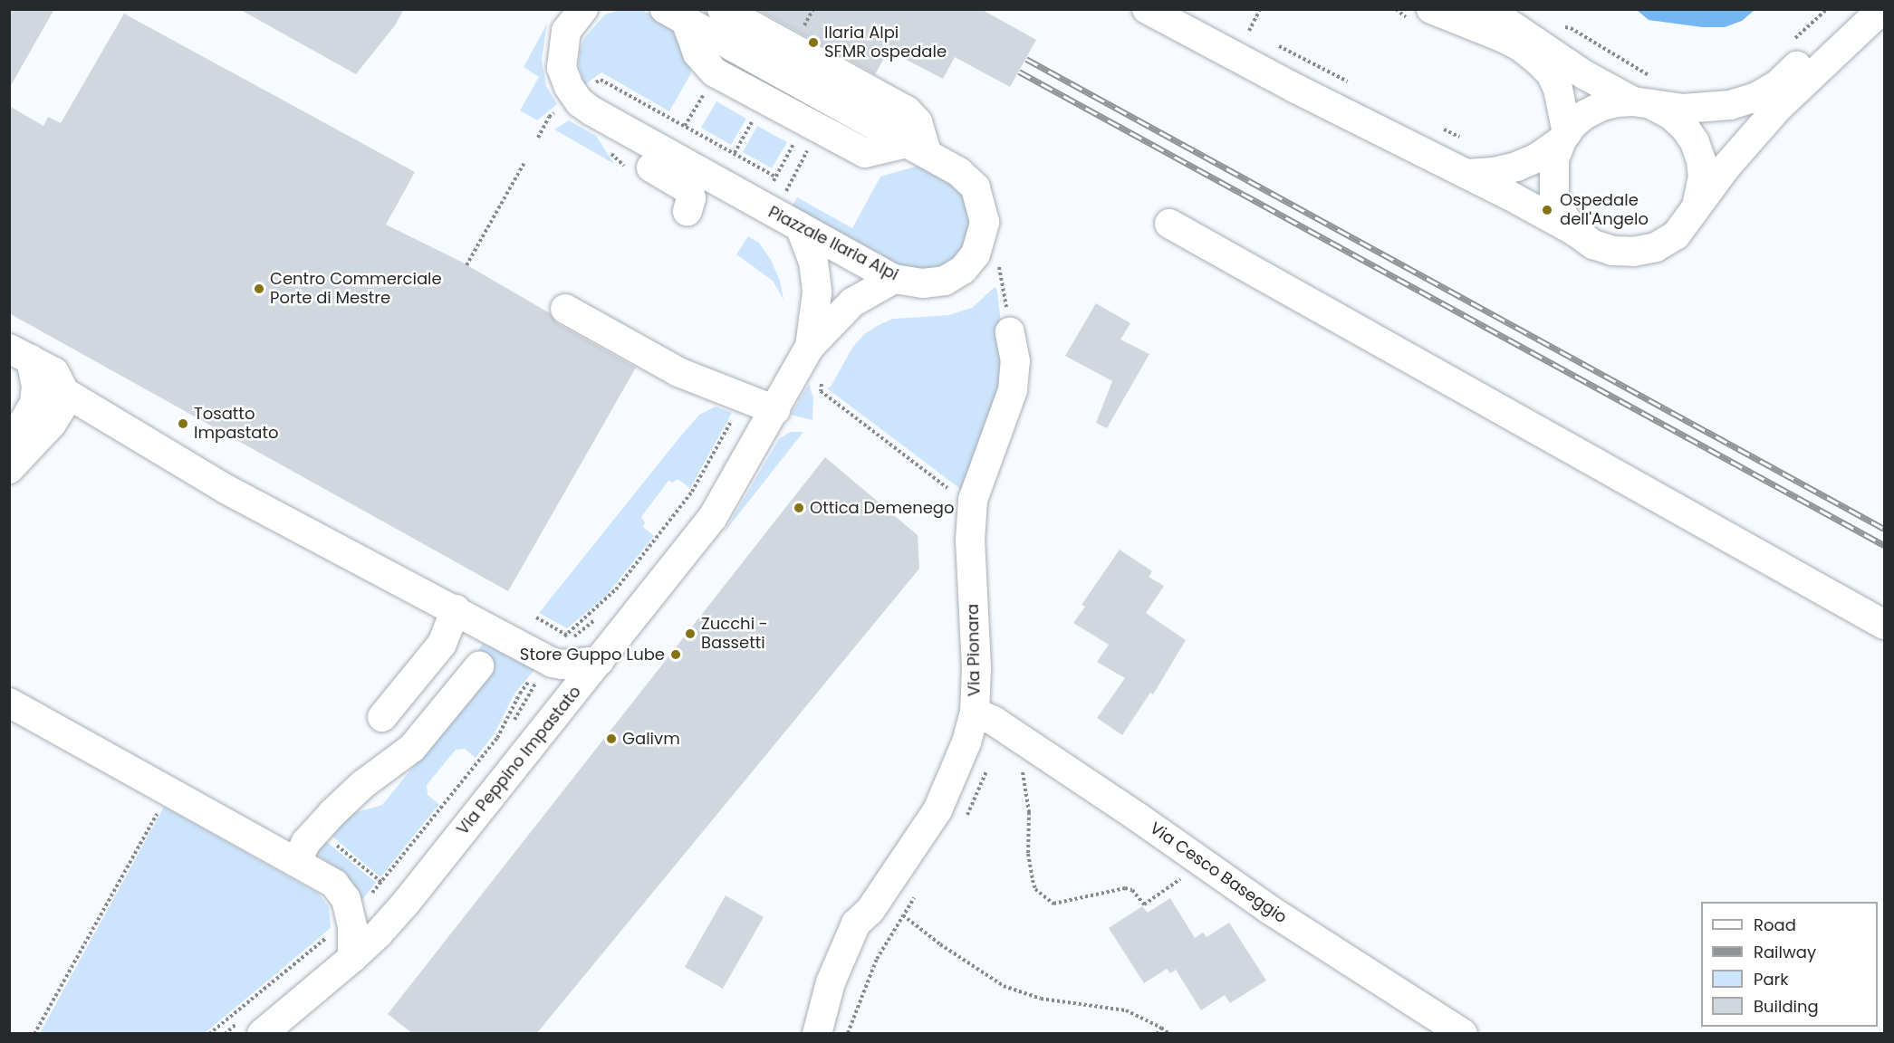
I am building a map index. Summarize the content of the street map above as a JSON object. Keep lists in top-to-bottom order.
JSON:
{
  "streets": {
    "street": [
      "Piazzale Ilaria Alpi",
      "Via Pionara",
      "Via Peppino Impastato",
      "Via Cesco Baseggio"
    ]
  },
  "crossings": [
    ["Piazzale Ilaria Alpi", "Via Peppino Impastato"],
    ["Via Pionara", "Via Cesco Baseggio"]
  ],
  "places": [
    "Ilaria Alpi SFMR ospedale",
    "Ospedale dell'Angelo",
    "Centro Commerciale Porte di Mestre",
    "Tosatto Impastato",
    "Ottica Demenego",
    "Zucchi - Bassetti",
    "Store Guppo Lube",
    "Galivm"
  ],
  "legend": [
    "Road",
    "Railway",
    "Park",
    "Building"
  ]
}
